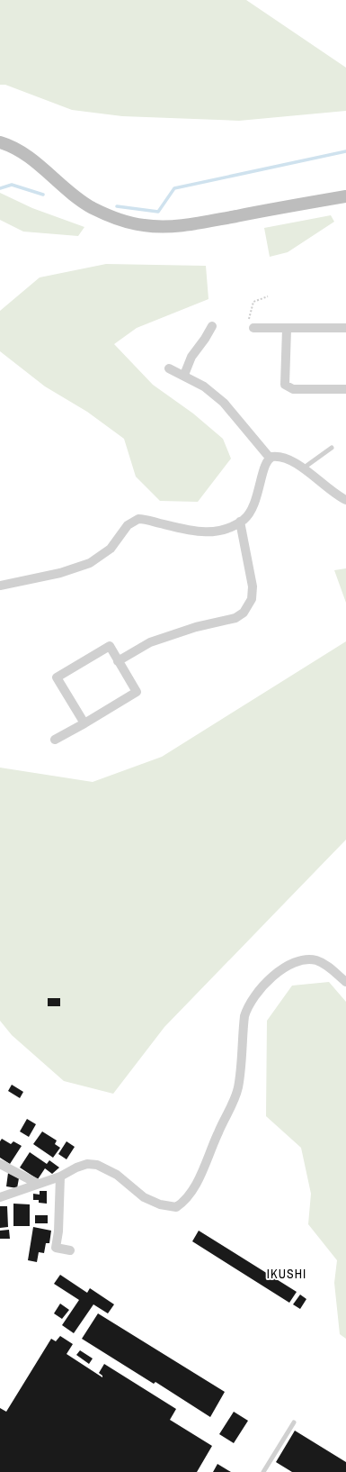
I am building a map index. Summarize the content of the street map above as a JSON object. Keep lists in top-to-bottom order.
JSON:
{
  "districts": ["IKUSHI"]
}
